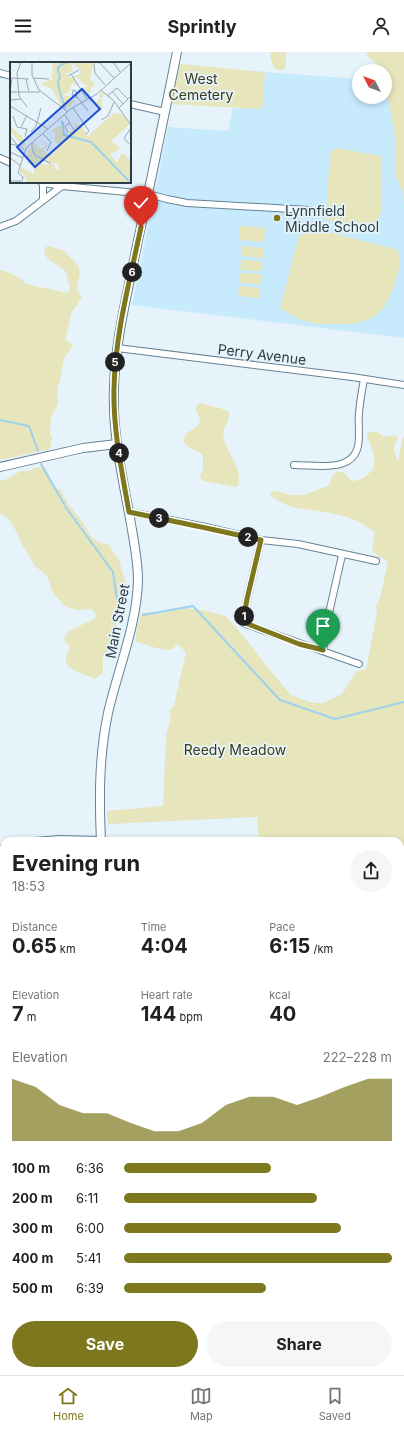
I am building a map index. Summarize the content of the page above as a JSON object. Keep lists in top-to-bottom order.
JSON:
{
  "streets": {
    "street": ["Perry Avenue", "Main Street"]
  },
  "crossings": [
    ["Perry Avenue", "Main Street"]
  ],
  "parks": ["West Cemetery", "Reedy Meadow"],
  "places": ["Lynnfield Middle School"],
  "north": "top left",
  "page": {
    "header": "Sprintly",
    "pins": [
      "6",
      "5",
      "4",
      "3",
      "2",
      "1"
    ],
    "heading": ["Evening run", "18:53"],
    "stats": [
      ["Distance", "0.65 km"],
      ["Time", "4:04"],
      ["Pace", "6:15 /km"],
      ["Elevation", "7 m"],
      ["Heart rate", "144 bpm"],
      ["kcal", "40"]
    ],
    "chart": ["Elevation", "222–228 m"],
    "list": [
      {
        "name": "100 m",
        "note": "6:36"
      },
      {
        "name": "200 m",
        "note": "6:11"
      },
      {
        "name": "300 m",
        "note": "6:00"
      },
      {
        "name": "400 m",
        "note": "5:41"
      },
      {
        "name": "500 m",
        "note": "6:39"
      }
    ],
    "buttons": ["Save", "Share"],
    "tabs": ["Home", "Map", "Saved"]
  }
}
